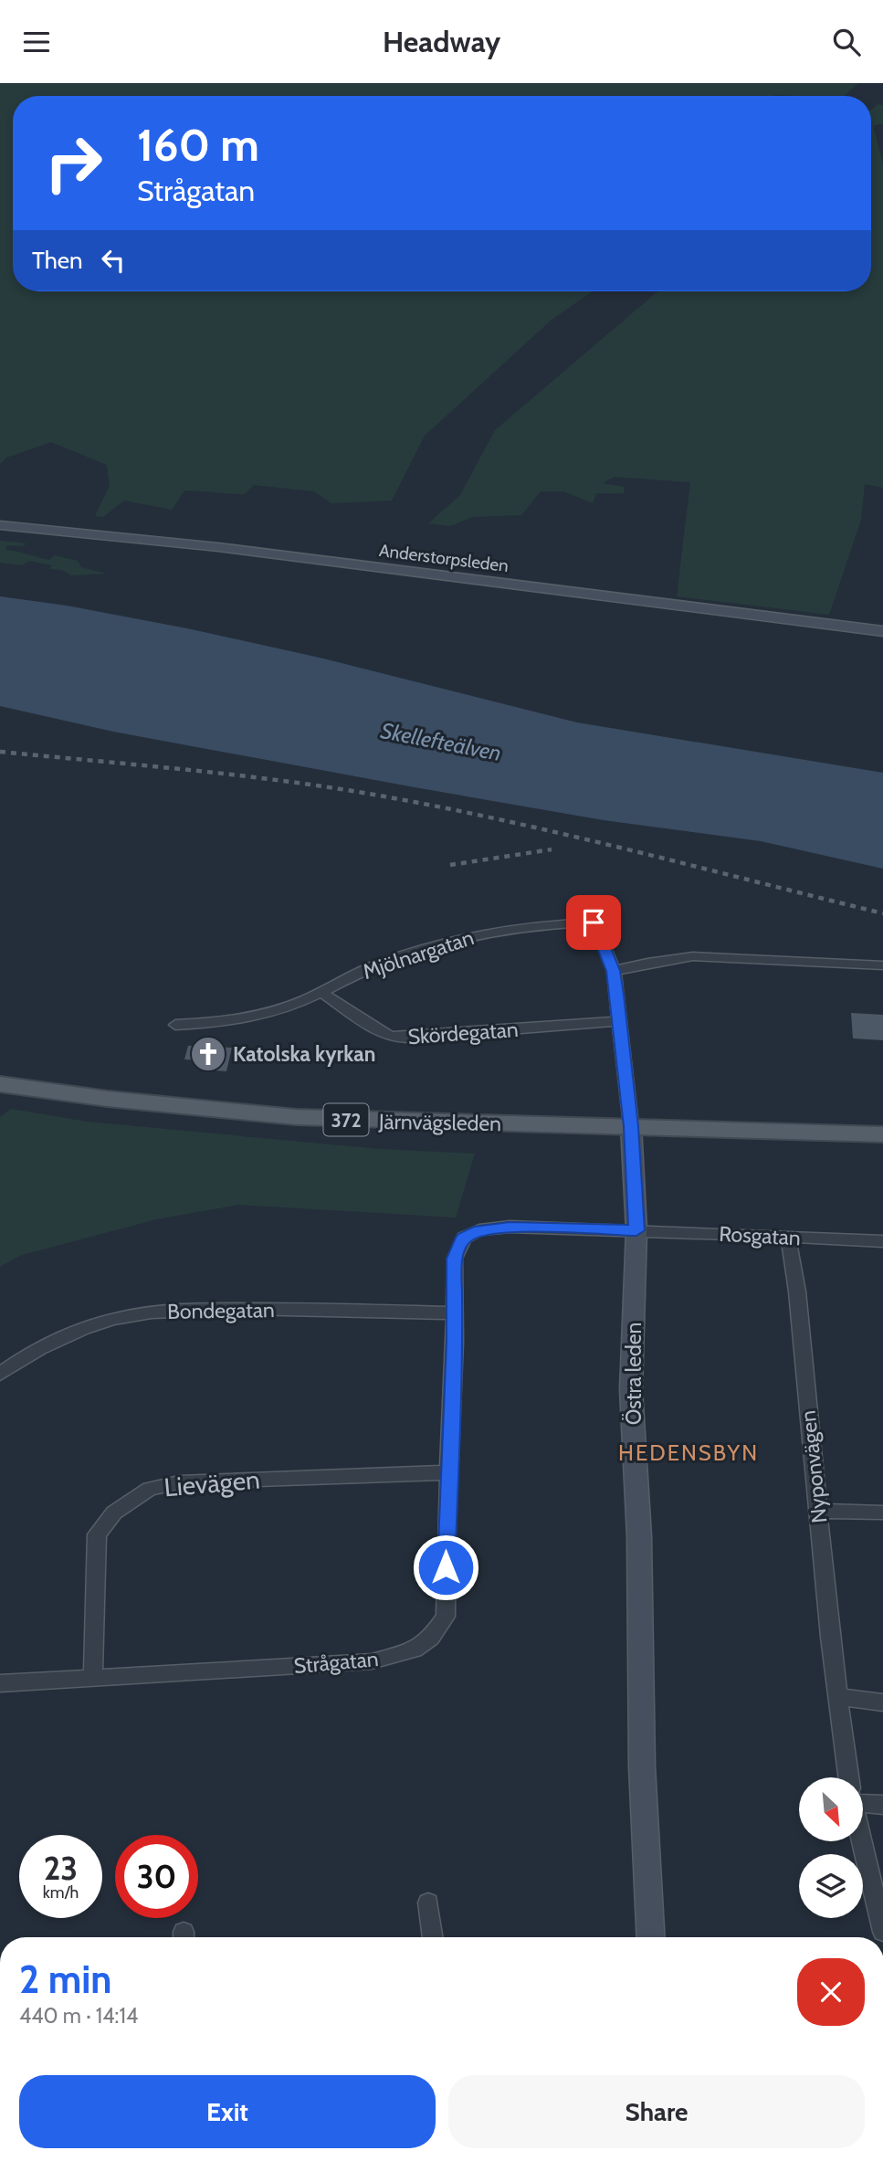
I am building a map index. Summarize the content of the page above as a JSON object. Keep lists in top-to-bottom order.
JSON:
{
  "streets": {
    "main road": [
      "Anderstorpsleden",
      "372",
      "Järnvägsleden",
      "Östra leden"
    ],
    "street": [
      "Mjölnargatan",
      "Skördegatan",
      "Rosgatan",
      "Bondegatan",
      "Nyponvägen",
      "Lievägen",
      "Strågatan"
    ]
  },
  "crossings": [
    ["Mjölnargatan", "Skördegatan"],
    ["Mjölnargatan", "Östra leden"],
    ["Skördegatan", "Östra leden"],
    ["Järnvägsleden", "Östra leden"],
    ["Rosgatan", "Östra leden"],
    ["Rosgatan", "Nyponvägen"],
    ["Rosgatan", "Strågatan"],
    ["Bondegatan", "Strågatan"],
    ["Östra leden", "Strågatan"],
    ["Lievägen", "Strågatan"]
  ],
  "districts": ["HEDENSBYN"],
  "water": ["Skellefteälven"],
  "places": {
    "church": ["Katolska kyrkan"]
  },
  "north": "bottom right",
  "page": {
    "header": "Headway",
    "turn": ["160 m", "Strågatan"],
    "then": "Then",
    "speed": "23 km/h",
    "limit": "30",
    "heading": ["2 min", "440 m · 14:14"],
    "buttons": ["Exit", "Share"]
  }
}
